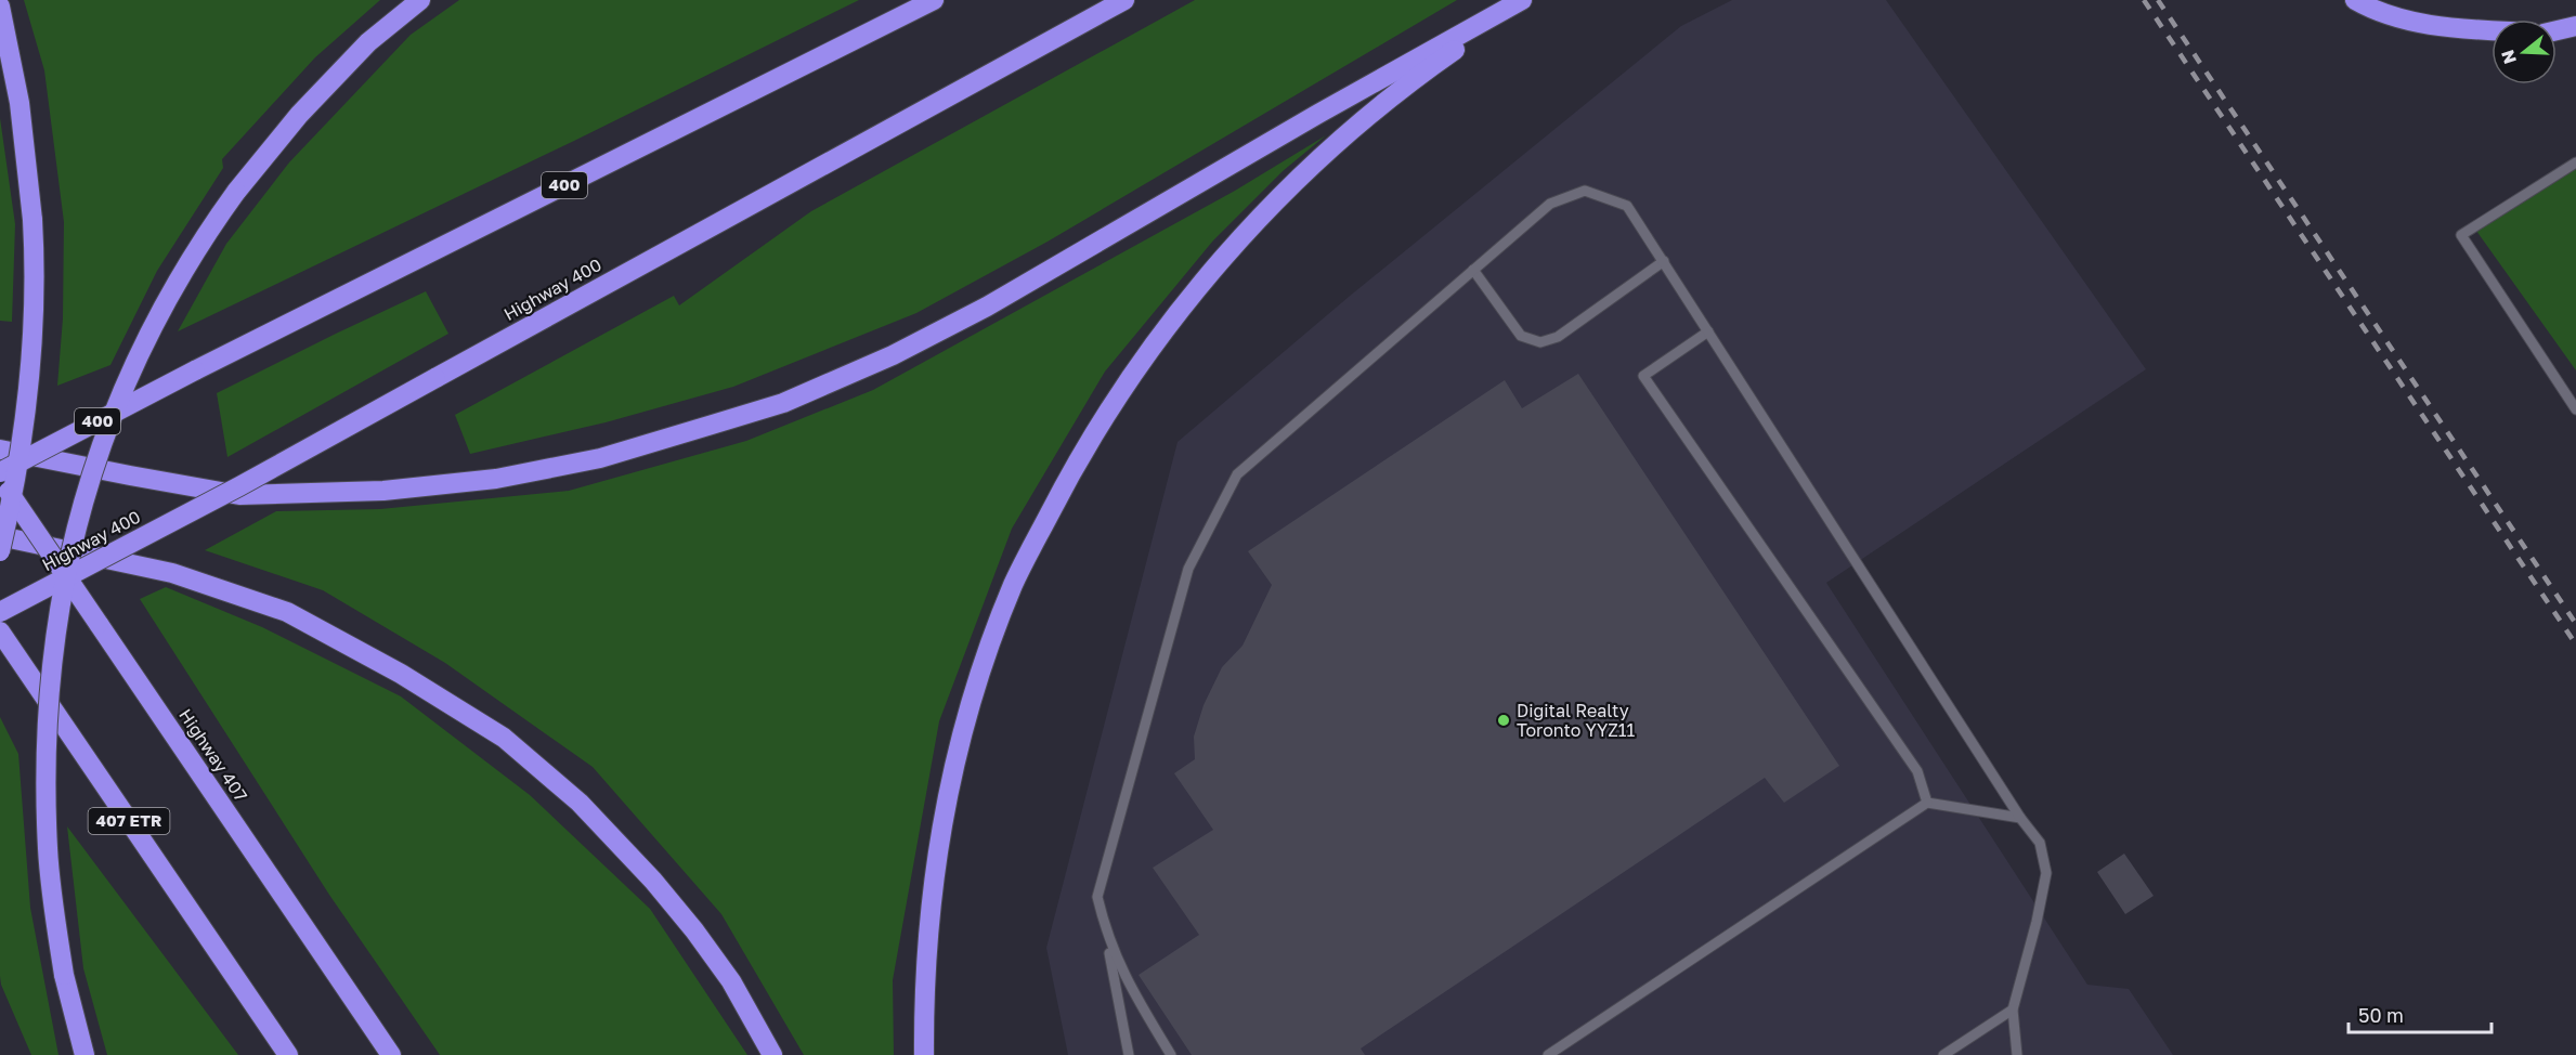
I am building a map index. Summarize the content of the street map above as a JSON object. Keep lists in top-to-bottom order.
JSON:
{
  "streets": {
    "highway": [
      "400",
      "Highway 400",
      "Highway 407",
      "407 ETR"
    ]
  },
  "places": ["Digital Realty Toronto YYZ11"],
  "scale_bar": "50 m",
  "north": "left"
}
